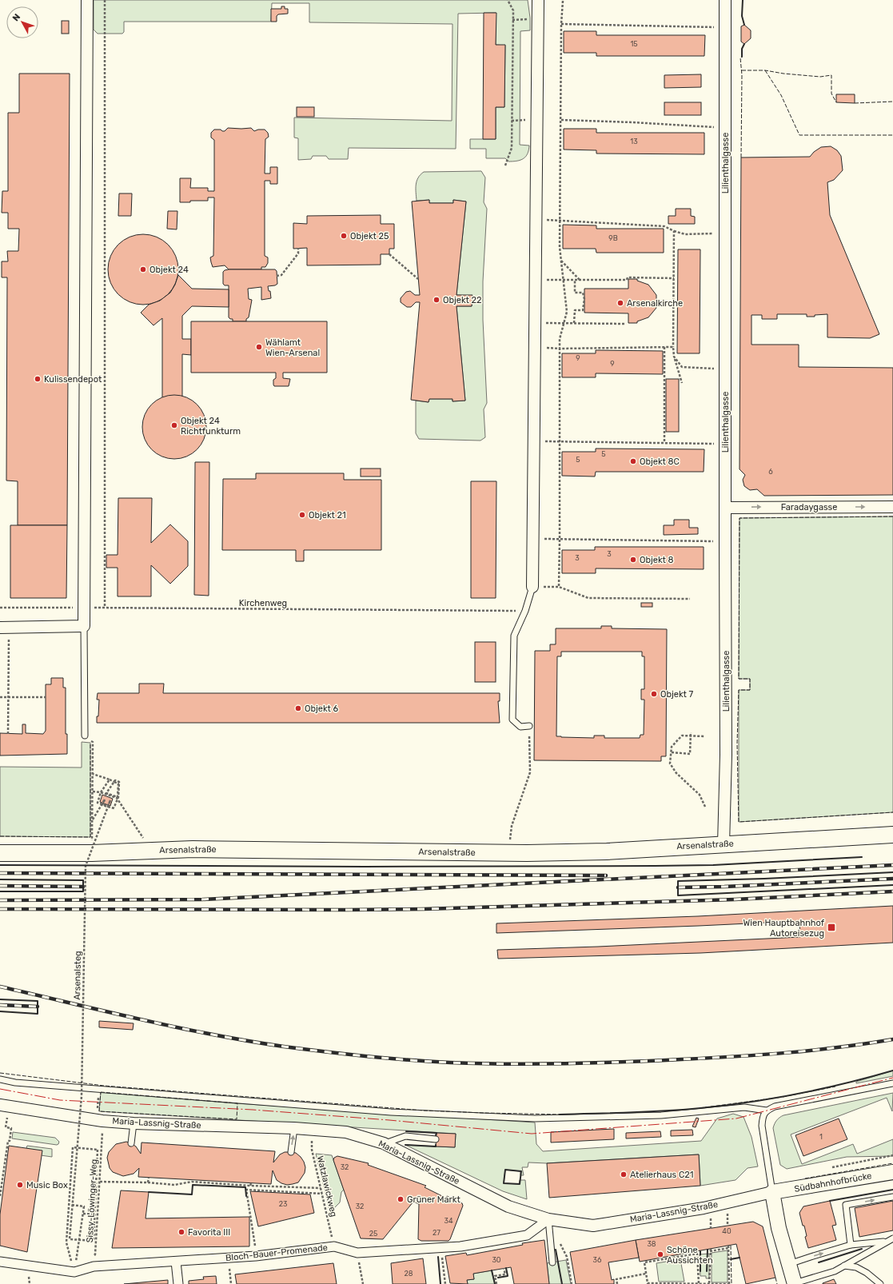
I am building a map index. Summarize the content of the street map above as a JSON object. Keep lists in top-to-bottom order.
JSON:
{
  "streets": {
    "main road": ["Arsenalstraße"],
    "street": [
      "Lilienthalgasse",
      "Faradaygasse",
      "Maria-Lassnig-Straße",
      "Südbahnhofbrücke",
      "Bloch-Bauer-Promenade"
    ],
    "path": [
      "Kirchenweg",
      "Arsenalsteg",
      "Watzlawickweg",
      "Sissy-Löwinger-Weg"
    ]
  },
  "crossings": [
    ["Lilienthalgasse", "Faradaygasse"],
    ["Lilienthalgasse", "Arsenalstraße"],
    ["Arsenalsteg", "Bloch-Bauer-Promenade"],
    ["Maria-Lassnig-Straße", "Südbahnhofbrücke"],
    ["Maria-Lassnig-Straße", "Watzlawickweg"],
    ["Maria-Lassnig-Straße", "Sissy-Löwinger-Weg"],
    ["Maria-Lassnig-Straße", "Bloch-Bauer-Promenade"],
    ["Watzlawickweg", "Bloch-Bauer-Promenade"]
  ],
  "one_way": ["Faradaygasse"],
  "places": {
    "other": [
      "Objekt 25",
      "Objekt 24",
      "Objekt 22",
      "Arsenalkirche",
      "Wählamt Wien-Arsenal",
      "Kulissendepot",
      "Objekt 24 Richtfunkturm",
      "Objekt 8C",
      "Objekt 21",
      "Objekt 8",
      "Objekt 7",
      "Objekt 6",
      "Atelierhaus C21",
      "Music Box",
      "Grüner Markt",
      "Favorita III",
      "Schöne Aussichten"
    ],
    "transit": ["Wien Hauptbahnhof Autoreisezug"]
  },
  "house_numbers": [
    "15",
    "13",
    "9B",
    "9",
    "9",
    "5",
    "5",
    "6",
    "3",
    "3",
    "1",
    "32",
    "23",
    "32",
    "34",
    "40",
    "27",
    "25",
    "38",
    "30",
    "36",
    "28"
  ],
  "north": "top left"
}
